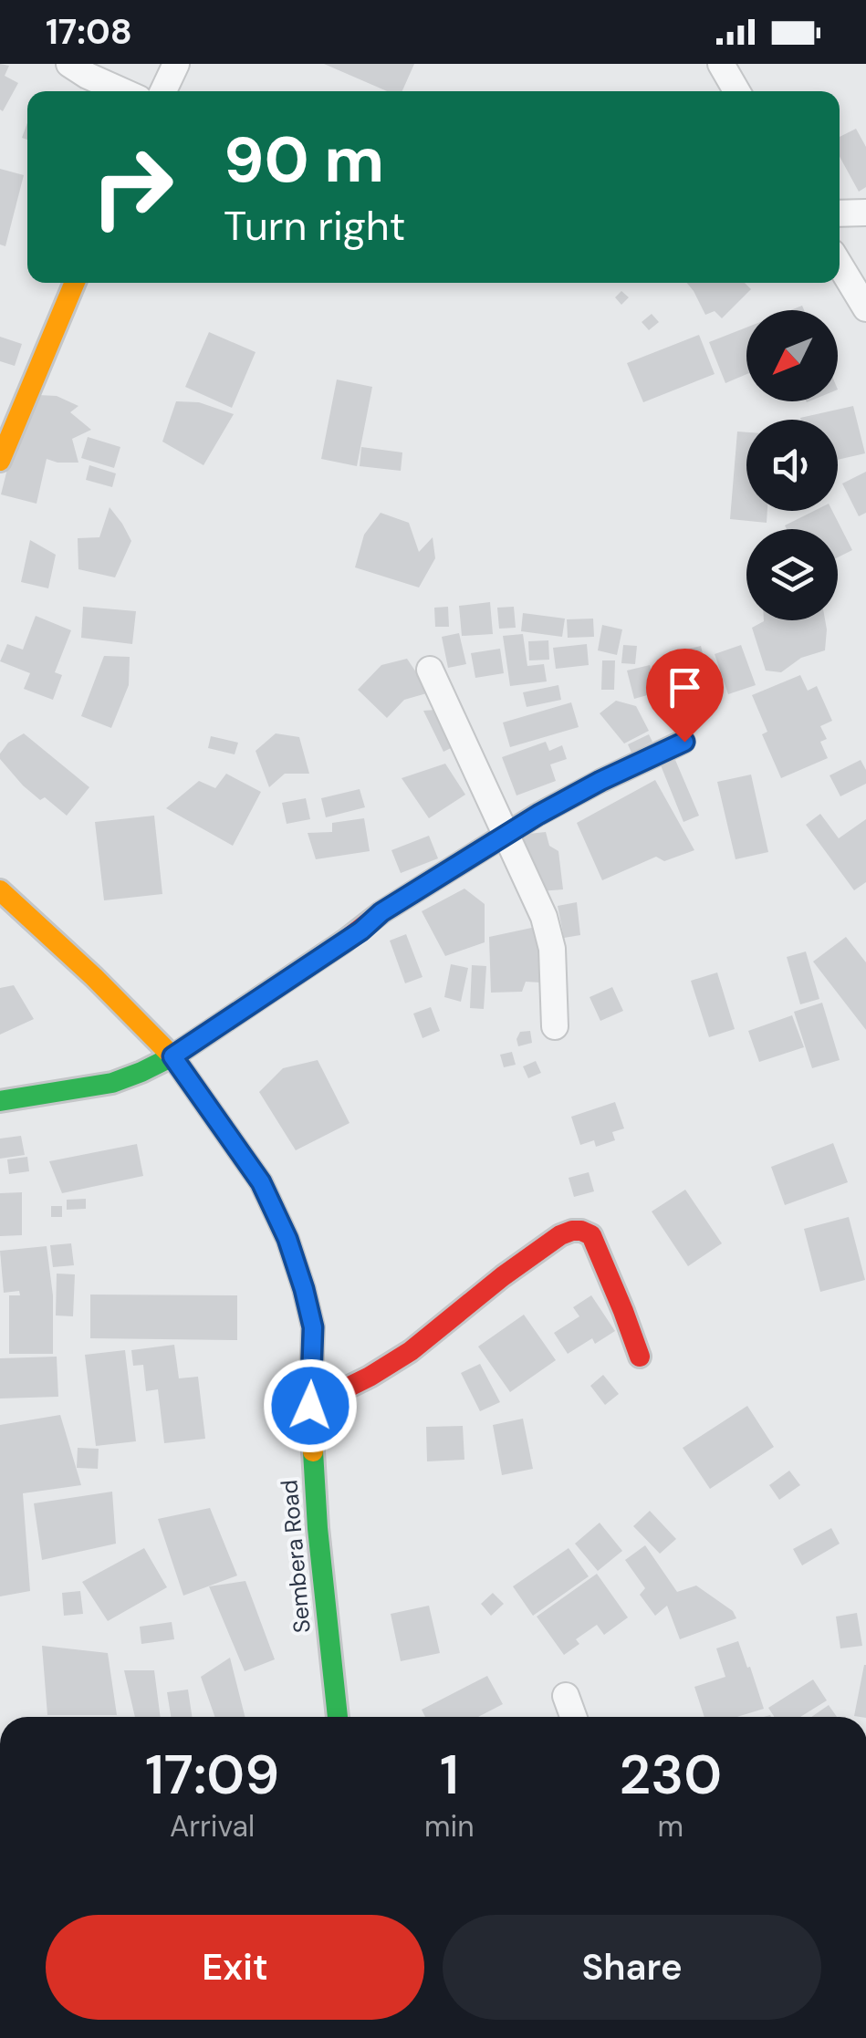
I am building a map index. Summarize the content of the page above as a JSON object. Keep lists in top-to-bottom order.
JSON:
{
  "streets": {
    "street": ["Sembera Road"]
  },
  "north": "bottom left",
  "page": {
    "status": "17:08",
    "turn": ["90 m", "Turn right"],
    "eta": [
      "17:09",
      "Arrival",
      "1",
      "min",
      "230",
      "m"
    ],
    "buttons": ["Exit", "Share"]
  }
}
